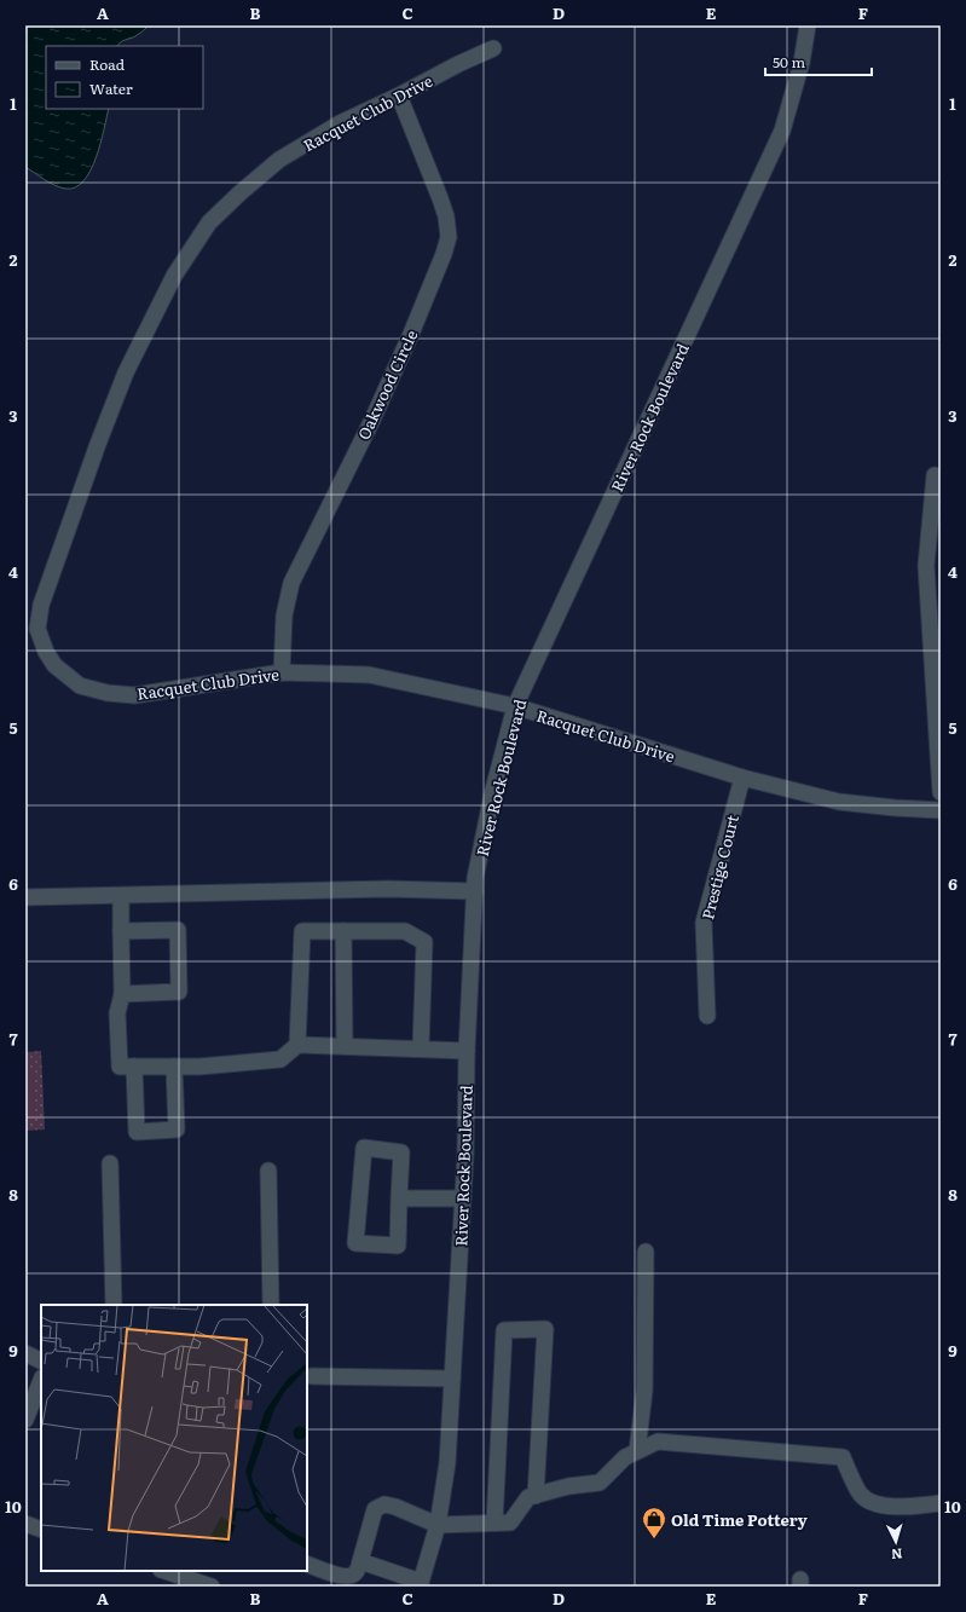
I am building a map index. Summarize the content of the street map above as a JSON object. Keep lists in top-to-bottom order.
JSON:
{
  "streets": {
    "street": [
      "Racquet Club Drive",
      "Oakwood Circle",
      "River Rock Boulevard",
      "Prestige Court"
    ]
  },
  "crossings": [
    ["Racquet Club Drive", "Oakwood Circle"],
    ["Racquet Club Drive", "River Rock Boulevard"],
    ["Racquet Club Drive", "Prestige Court"]
  ],
  "places": {
    "shop": ["Old Time Pottery"]
  },
  "legend": ["Road", "Water"],
  "scale_bar": "50 m",
  "north": "bottom",
  "grid": {
    "columns": [
      "A",
      "B",
      "C",
      "D",
      "E",
      "F"
    ],
    "rows": [
      "1",
      "2",
      "3",
      "4",
      "5",
      "6",
      "7",
      "8",
      "9",
      "10"
    ]
  }
}
